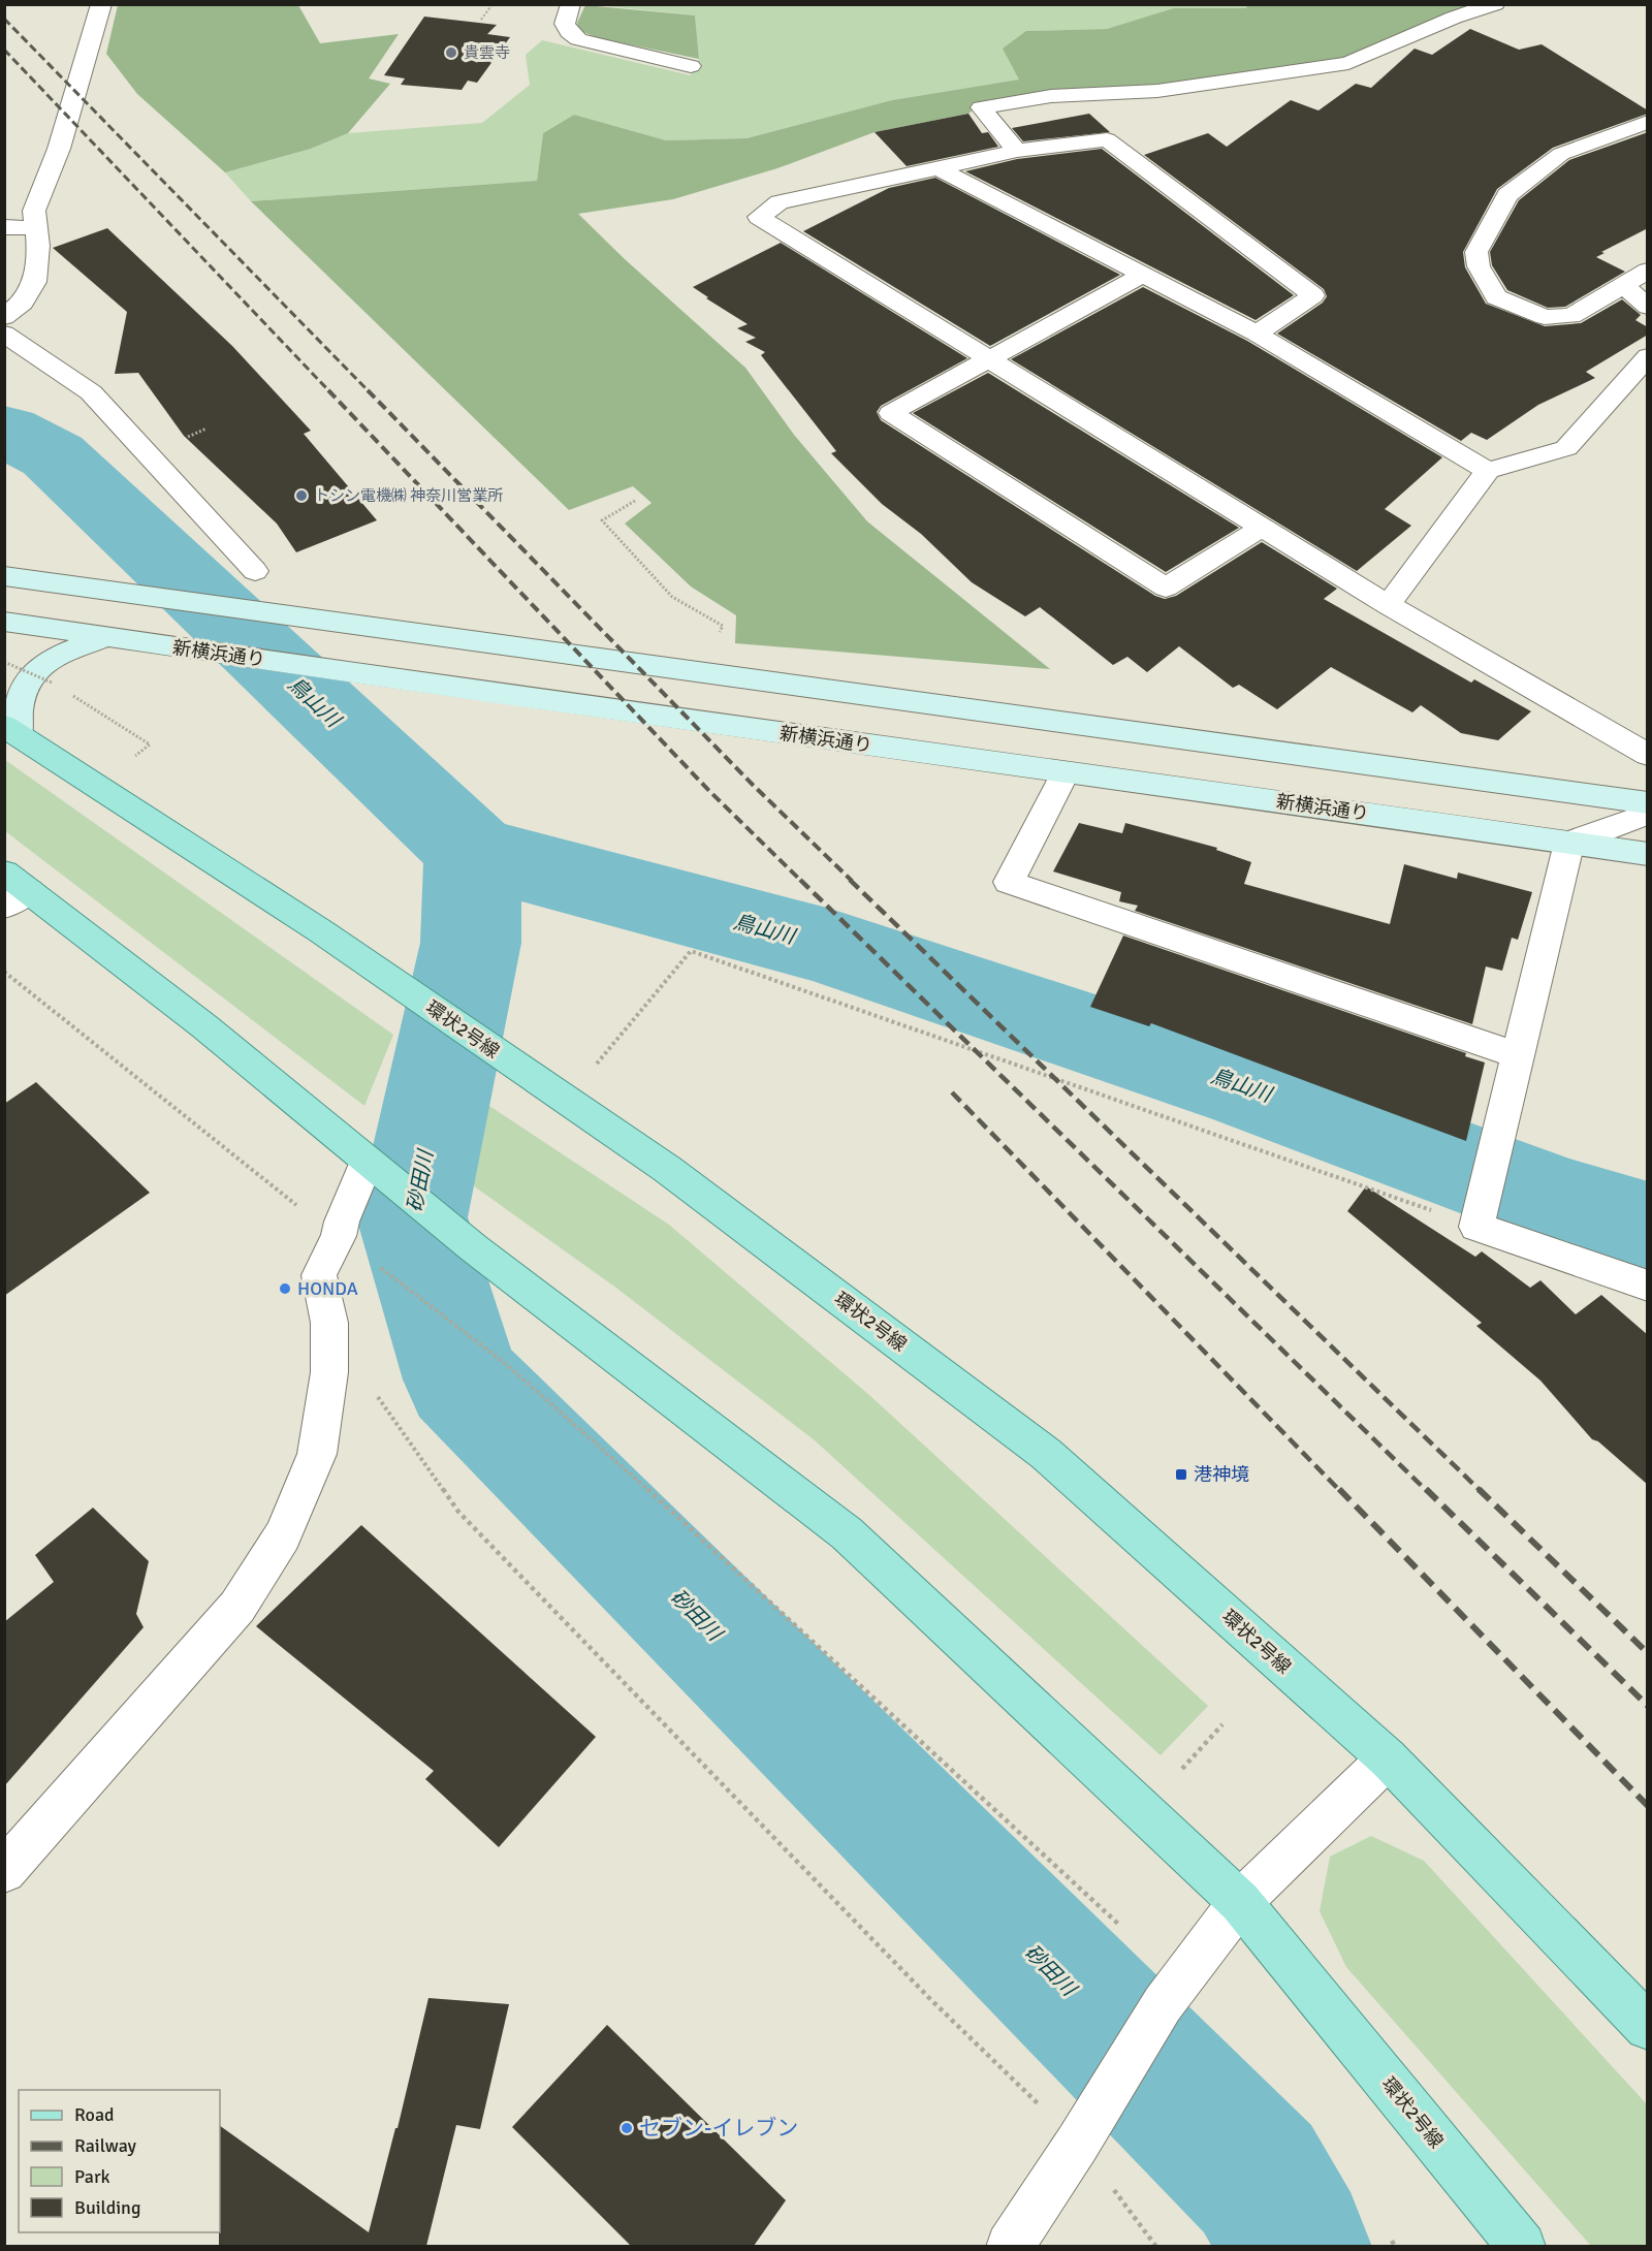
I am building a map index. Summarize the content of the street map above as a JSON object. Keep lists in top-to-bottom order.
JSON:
{
  "streets": {
    "main road": ["環状2号線"],
    "street": ["新横浜通り"]
  },
  "water": ["鳥山川", "砂田川"],
  "places": {
    "other": [
      "貴雲寺",
      "トシン電機㈱ 神奈川営業所",
      "HONDA",
      "セブン-イレブン"
    ],
    "transit": ["港神境"]
  },
  "legend": [
    "Road",
    "Railway",
    "Park",
    "Building"
  ]
}
